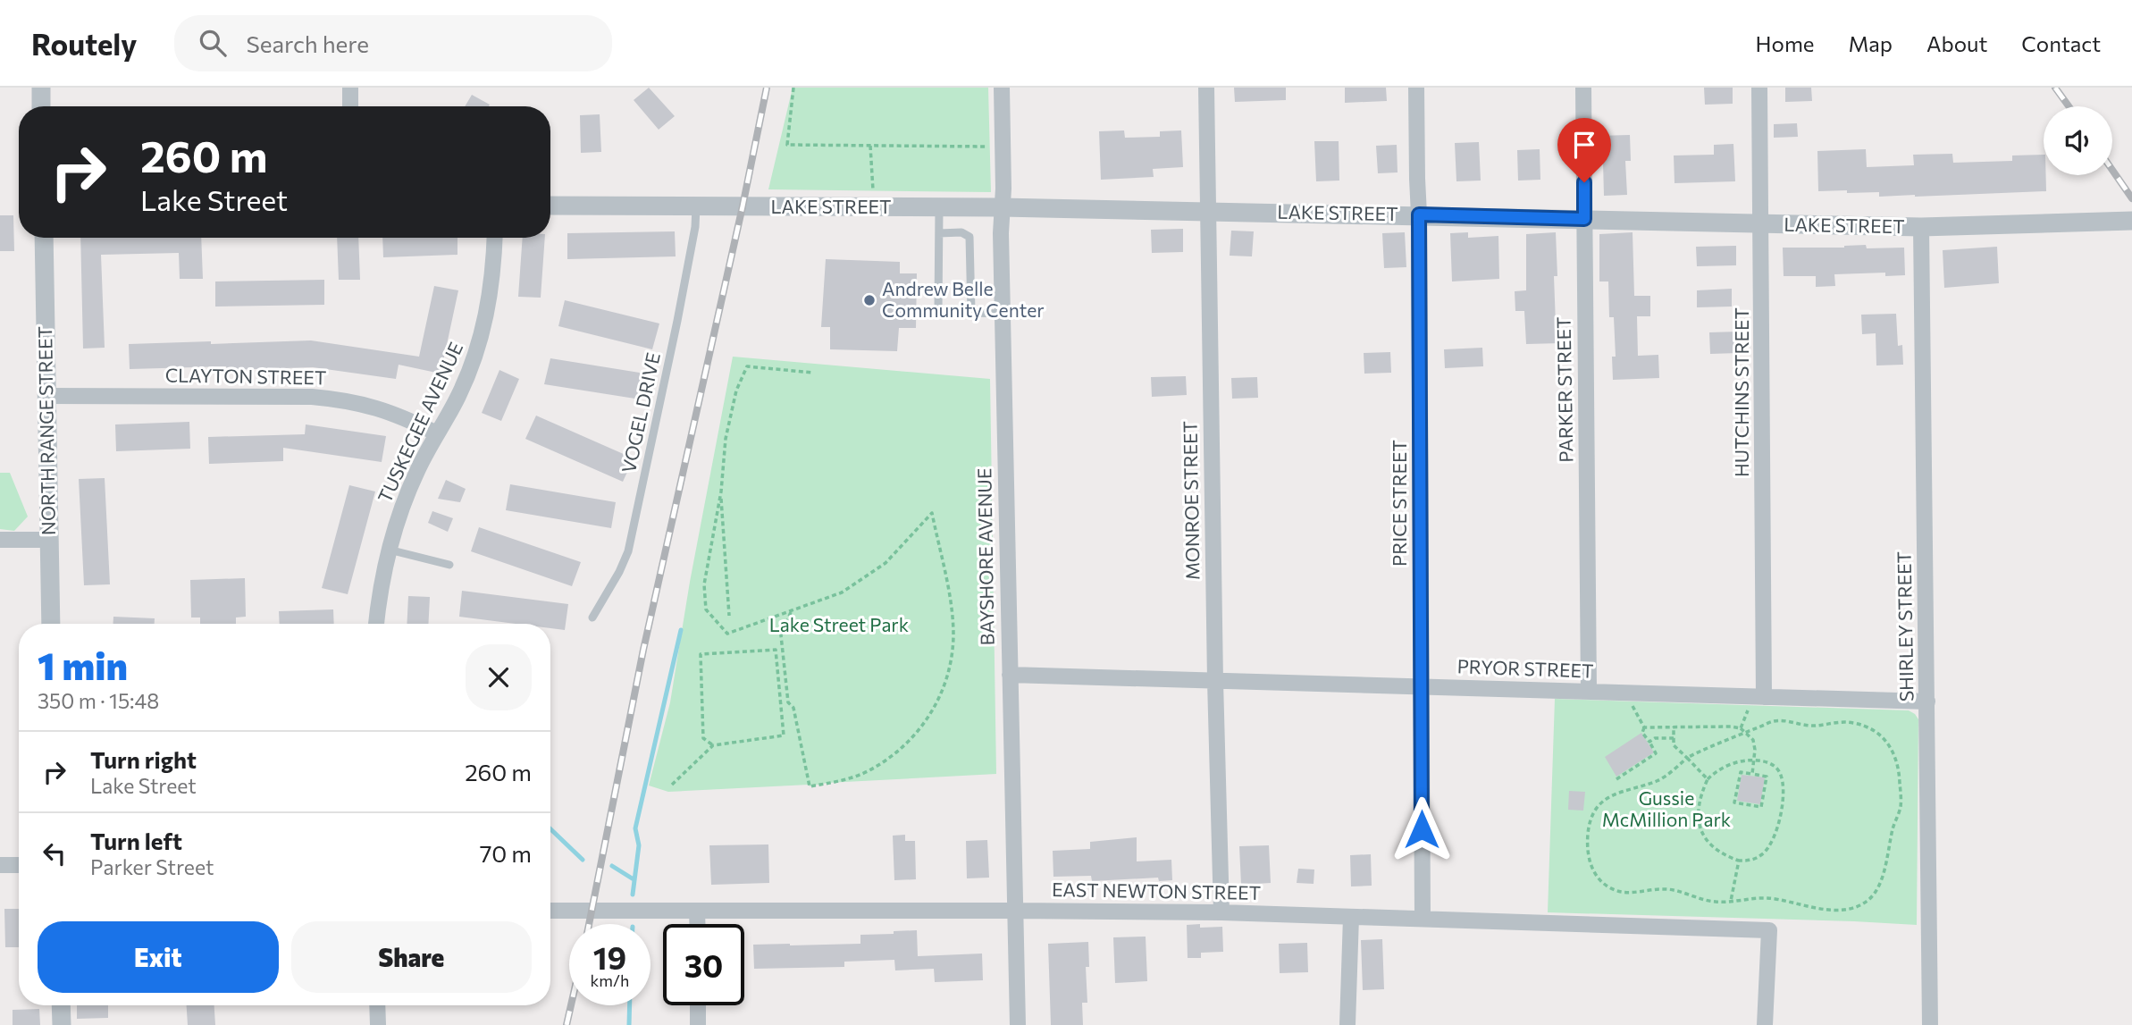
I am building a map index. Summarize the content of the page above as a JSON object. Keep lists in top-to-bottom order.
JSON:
{
  "streets": {
    "street": [
      "LAKE STREET",
      "CLAYTON STREET",
      "PARKER STREET",
      "HUTCHINS STREET",
      "TUSKEGEE AVENUE",
      "NORTH RANGE STREET",
      "MONROE STREET",
      "PRICE STREET",
      "BAYSHORE AVENUE",
      "SHIRLEY STREET",
      "PRYOR STREET",
      "EAST NEWTON STREET"
    ],
    "lane": ["VOGEL DRIVE"]
  },
  "crossings": [
    ["LAKE STREET", "PARKER STREET"],
    ["LAKE STREET", "HUTCHINS STREET"],
    ["LAKE STREET", "VOGEL DRIVE"],
    ["LAKE STREET", "MONROE STREET"],
    ["LAKE STREET", "PRICE STREET"],
    ["LAKE STREET", "BAYSHORE AVENUE"],
    ["LAKE STREET", "SHIRLEY STREET"],
    ["CLAYTON STREET", "TUSKEGEE AVENUE"],
    ["CLAYTON STREET", "NORTH RANGE STREET"],
    ["PARKER STREET", "PRYOR STREET"],
    ["HUTCHINS STREET", "PRYOR STREET"],
    ["MONROE STREET", "PRYOR STREET"],
    ["MONROE STREET", "EAST NEWTON STREET"],
    ["PRICE STREET", "PRYOR STREET"],
    ["PRICE STREET", "EAST NEWTON STREET"],
    ["BAYSHORE AVENUE", "PRYOR STREET"],
    ["BAYSHORE AVENUE", "EAST NEWTON STREET"],
    ["SHIRLEY STREET", "PRYOR STREET"]
  ],
  "parks": ["Lake Street Park", "Gussie McMillion Park"],
  "places": ["Andrew Belle Community Center"],
  "page": {
    "header": "Routely",
    "search": "Search here",
    "nav": [
      "Home",
      "Map",
      "About",
      "Contact"
    ],
    "turn": ["260 m", "Lake Street"],
    "heading": ["1 min", "350 m · 15:48"],
    "list": [
      {
        "name": "Turn right",
        "note": "Lake Street",
        "value": "260 m"
      },
      {
        "name": "Turn left",
        "note": "Parker Street",
        "value": "70 m"
      }
    ],
    "buttons": ["Exit", "Share"],
    "speed": "19 km/h",
    "limit": "30"
  }
}
